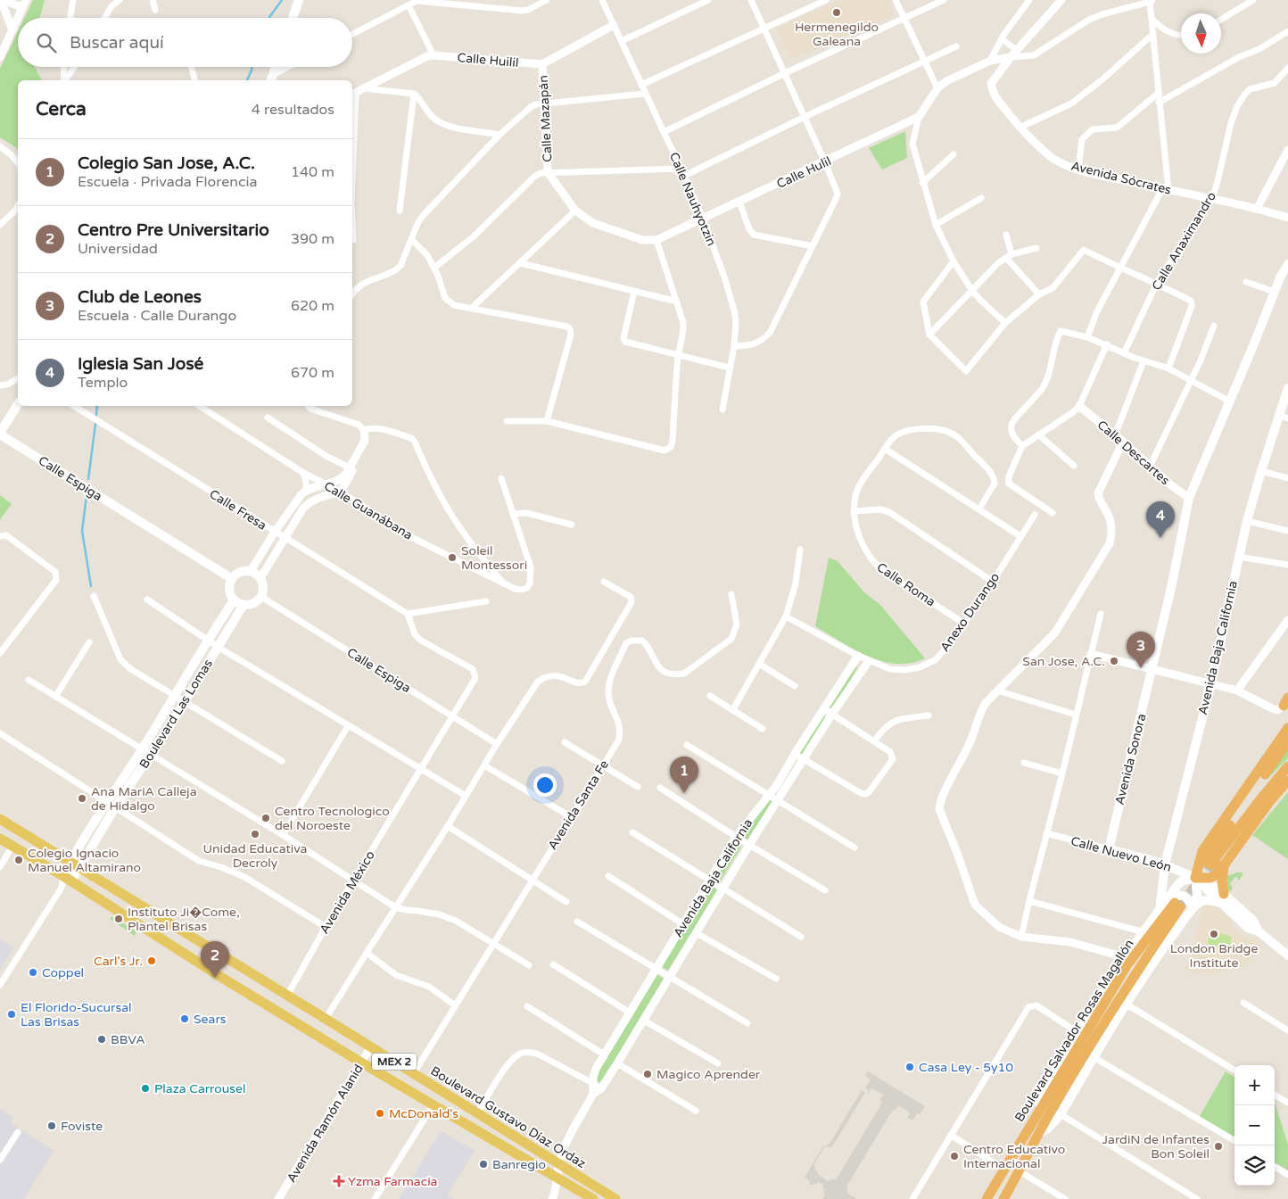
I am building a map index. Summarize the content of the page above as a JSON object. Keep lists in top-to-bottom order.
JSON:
{
  "streets": {
    "highway": ["Boulevard Salvador Rosas Magallón"],
    "main road": [
      "Calle Espiga",
      "Avenida Baja California",
      "Boulevard Las Lomas",
      "Avenida Sonora",
      "Calle Nuevo León",
      "MEX 2",
      "Boulevard Gustavo Díaz Ordaz"
    ],
    "street": [
      "Calle Huilil",
      "Calle Mazapán",
      "Calle Hulil",
      "Avenida Sócrates",
      "Calle Nauhyotzin",
      "Calle Anaximandro",
      "Calle Descartes",
      "Calle Fresa",
      "Calle Guanábana",
      "Calle Roma",
      "Anexo Durango",
      "Avenida Santa Fe",
      "Avenida México",
      "Avenida Ramón Alanid"
    ]
  },
  "crossings": [
    ["Calle Huilil", "Calle Mazapán"],
    ["Calle Mazapán", "Calle Hulil"],
    ["Calle Hulil", "Calle Nauhyotzin"],
    ["Avenida Sócrates", "Calle Anaximandro"],
    ["Calle Espiga", "Boulevard Las Lomas"],
    ["Calle Espiga", "Avenida México"],
    ["Calle Fresa", "Avenida México"],
    ["Calle Roma", "Anexo Durango"],
    ["Anexo Durango", "Avenida Baja California"],
    ["Avenida Baja California", "Calle Nuevo León"],
    ["Avenida Baja California", "Boulevard Gustavo Díaz Ordaz"],
    ["Boulevard Las Lomas", "Boulevard Gustavo Díaz Ordaz"],
    ["Avenida Sonora", "Calle Nuevo León"],
    ["Avenida Santa Fe", "Boulevard Gustavo Díaz Ordaz"],
    ["Avenida México", "Boulevard Gustavo Díaz Ordaz"],
    ["Boulevard Gustavo Díaz Ordaz", "Avenida Ramón Alanid"]
  ],
  "places": {
    "other": [
      "Hermenegildo Galeana",
      "Soleil Montessori",
      "San Jose, A.C.",
      "Ana MariA Calleja de Hidalgo",
      "Centro Tecnologico del Noroeste",
      "Unidad Educativa Decroly",
      "Colegio Ignacio Manuel Altamirano",
      "Instituto Ji�Come, Plantel Brisas",
      "London Bridge Institute",
      "Carl's Jr.",
      "Coppel",
      "El Florido-Sucursal Las Brisas",
      "Sears",
      "BBVA",
      "Casa Ley - 5y10",
      "Magico Aprender",
      "Plaza Carrousel",
      "McDonald's",
      "Foviste",
      "JardiN de Infantes Bon Soleil",
      "Centro Educativo Internacional",
      "Banregio"
    ],
    "health": ["Yzma Farmacia"]
  },
  "north": "bottom",
  "page": {
    "search": "Buscar aquí",
    "heading": ["Cerca", "4 resultados"],
    "list": [
      {
        "mark": "1",
        "name": "Colegio San Jose, A.C.",
        "note": "Escuela · Privada Florencia",
        "value": "140 m"
      },
      {
        "mark": "2",
        "name": "Centro Pre Universitario",
        "note": "Universidad",
        "value": "390 m"
      },
      {
        "mark": "3",
        "name": "Club de Leones",
        "note": "Escuela · Calle Durango",
        "value": "620 m"
      },
      {
        "mark": "4",
        "name": "Iglesia San José",
        "note": "Templo",
        "value": "670 m"
      }
    ],
    "pins": [
      "4",
      "3",
      "1",
      "2"
    ],
    "map_buttons": ["+", "−"]
  }
}
